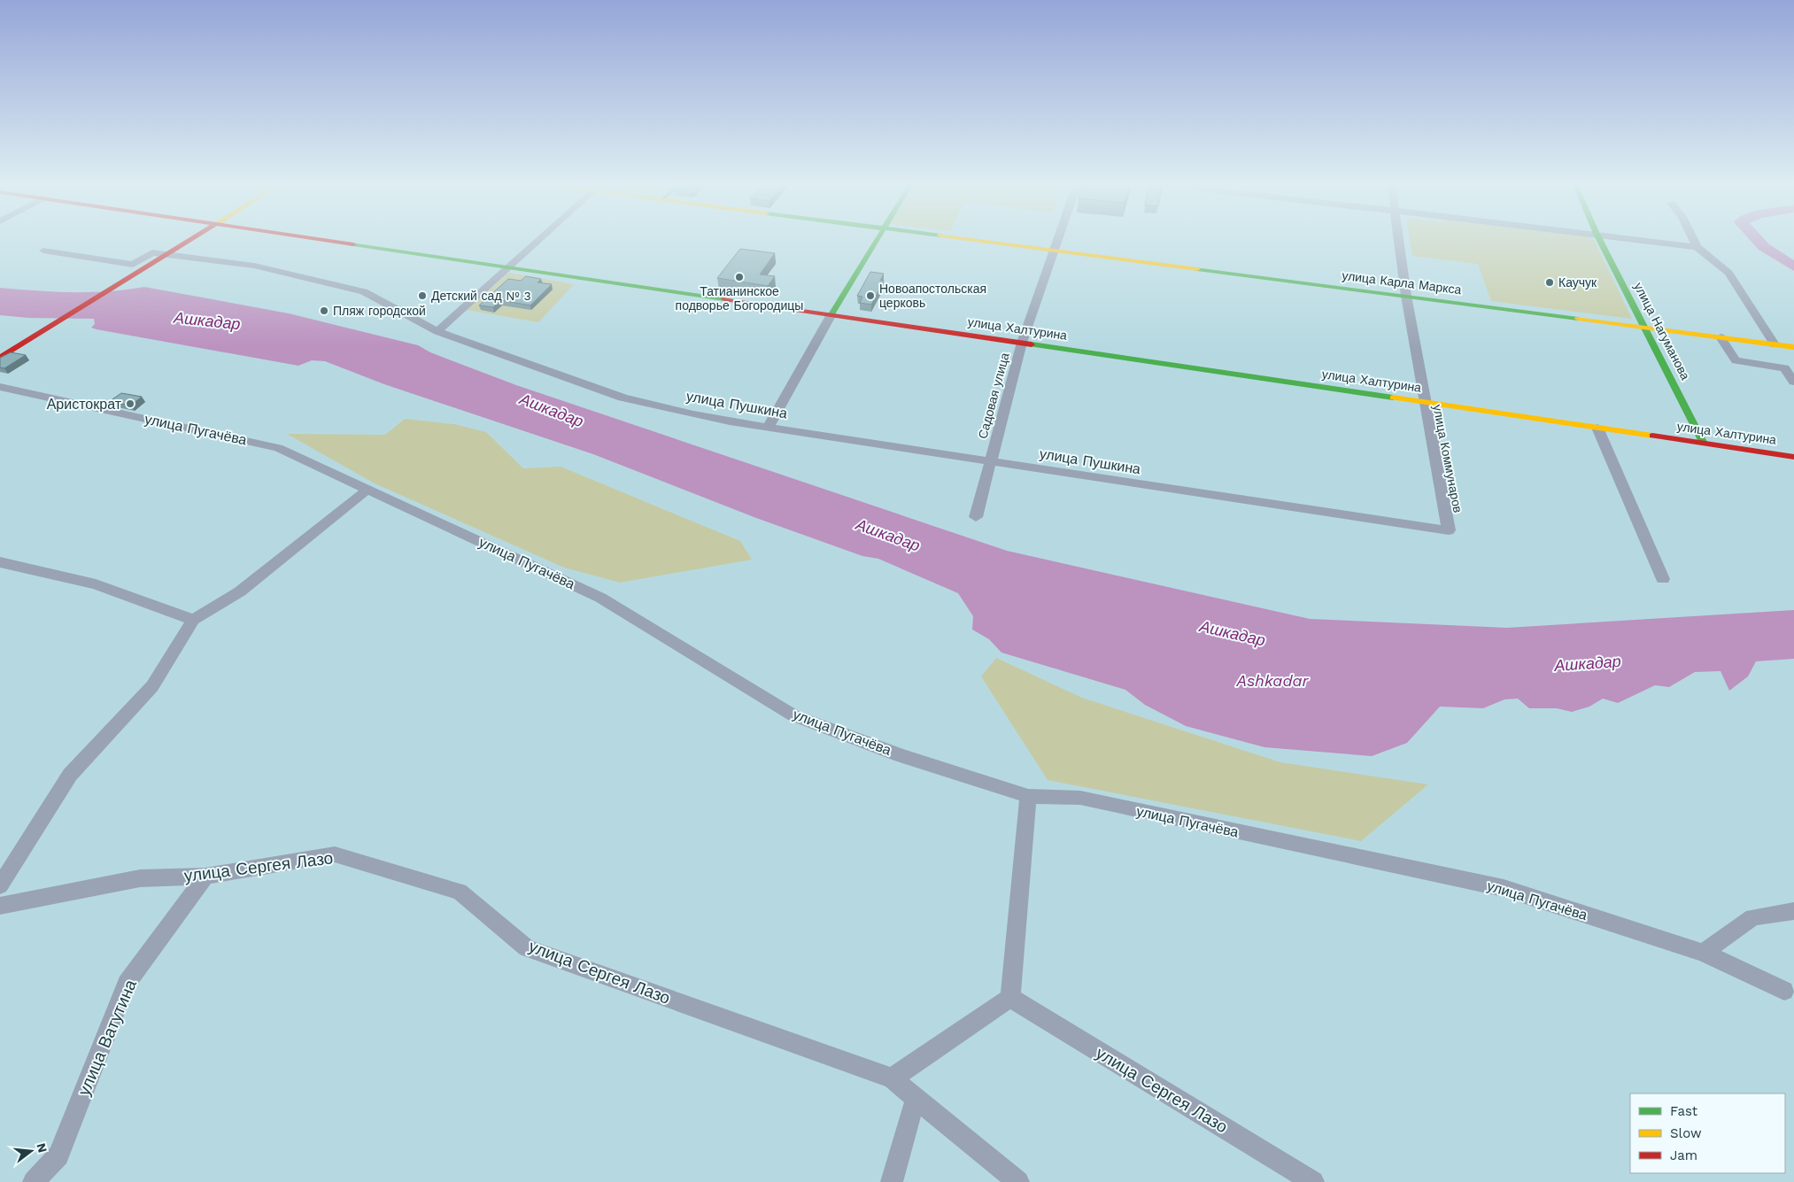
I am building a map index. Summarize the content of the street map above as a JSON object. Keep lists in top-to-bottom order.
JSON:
{
  "streets": {
    "main road": ["улица Карла Маркса", "улица Халтурина", "улица Нагуманова"],
    "street": [
      "Садовая улица",
      "улица Пушкина",
      "улица Пугачёва",
      "улица Коммунаров",
      "улица Сергея Лазо",
      "улица Ватутина"
    ]
  },
  "crossings": [
    ["улица Карла Маркса", "улица Нагуманова"],
    ["улица Карла Маркса", "Садовая улица"],
    ["улица Карла Маркса", "улица Коммунаров"],
    ["улица Халтурина", "улица Нагуманова"],
    ["улица Халтурина", "Садовая улица"],
    ["улица Халтурина", "улица Коммунаров"],
    ["Садовая улица", "улица Пушкина"],
    ["улица Пушкина", "улица Коммунаров"],
    ["улица Сергея Лазо", "улица Ватутина"]
  ],
  "water": ["Ашкадар", "Ashkadar"],
  "places": [
    "Татианинское подворье Богородицы",
    "Каучук",
    "Детский сад № 3",
    "Новоапостольская церковь",
    "Пляж городской",
    "Аристократ"
  ],
  "legend": ["Fast", "Slow", "Jam"],
  "north": "right"
}
